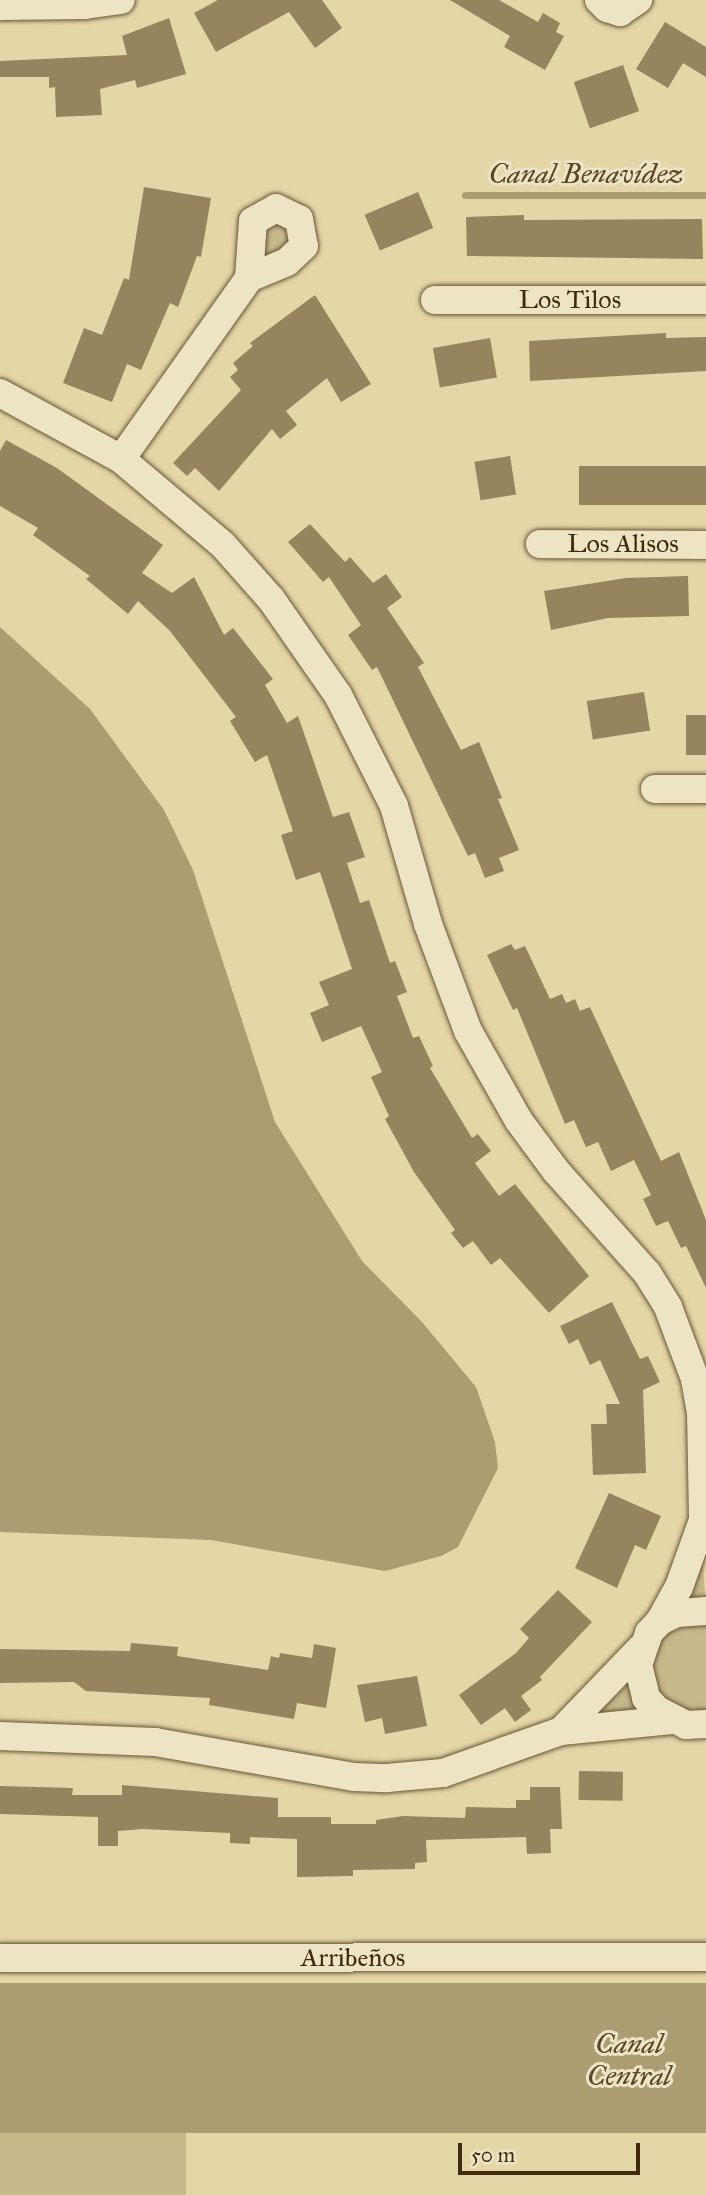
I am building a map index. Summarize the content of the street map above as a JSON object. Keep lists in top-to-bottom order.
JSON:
{
  "streets": {
    "street": ["Los Tilos", "Los Alisos", "Arribeños"]
  },
  "water": ["Canal Benavídez", "Canal Central"],
  "scale_bar": "50 m"
}
